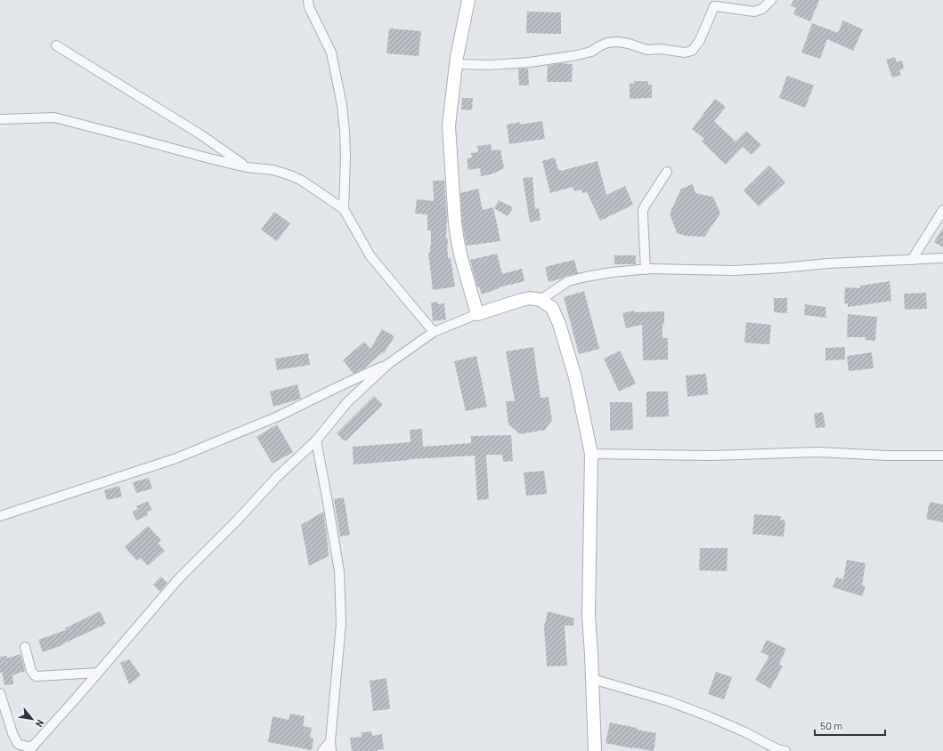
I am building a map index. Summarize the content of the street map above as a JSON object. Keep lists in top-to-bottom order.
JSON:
{
  "scale_bar": "50 m",
  "north": "bottom right"
}
